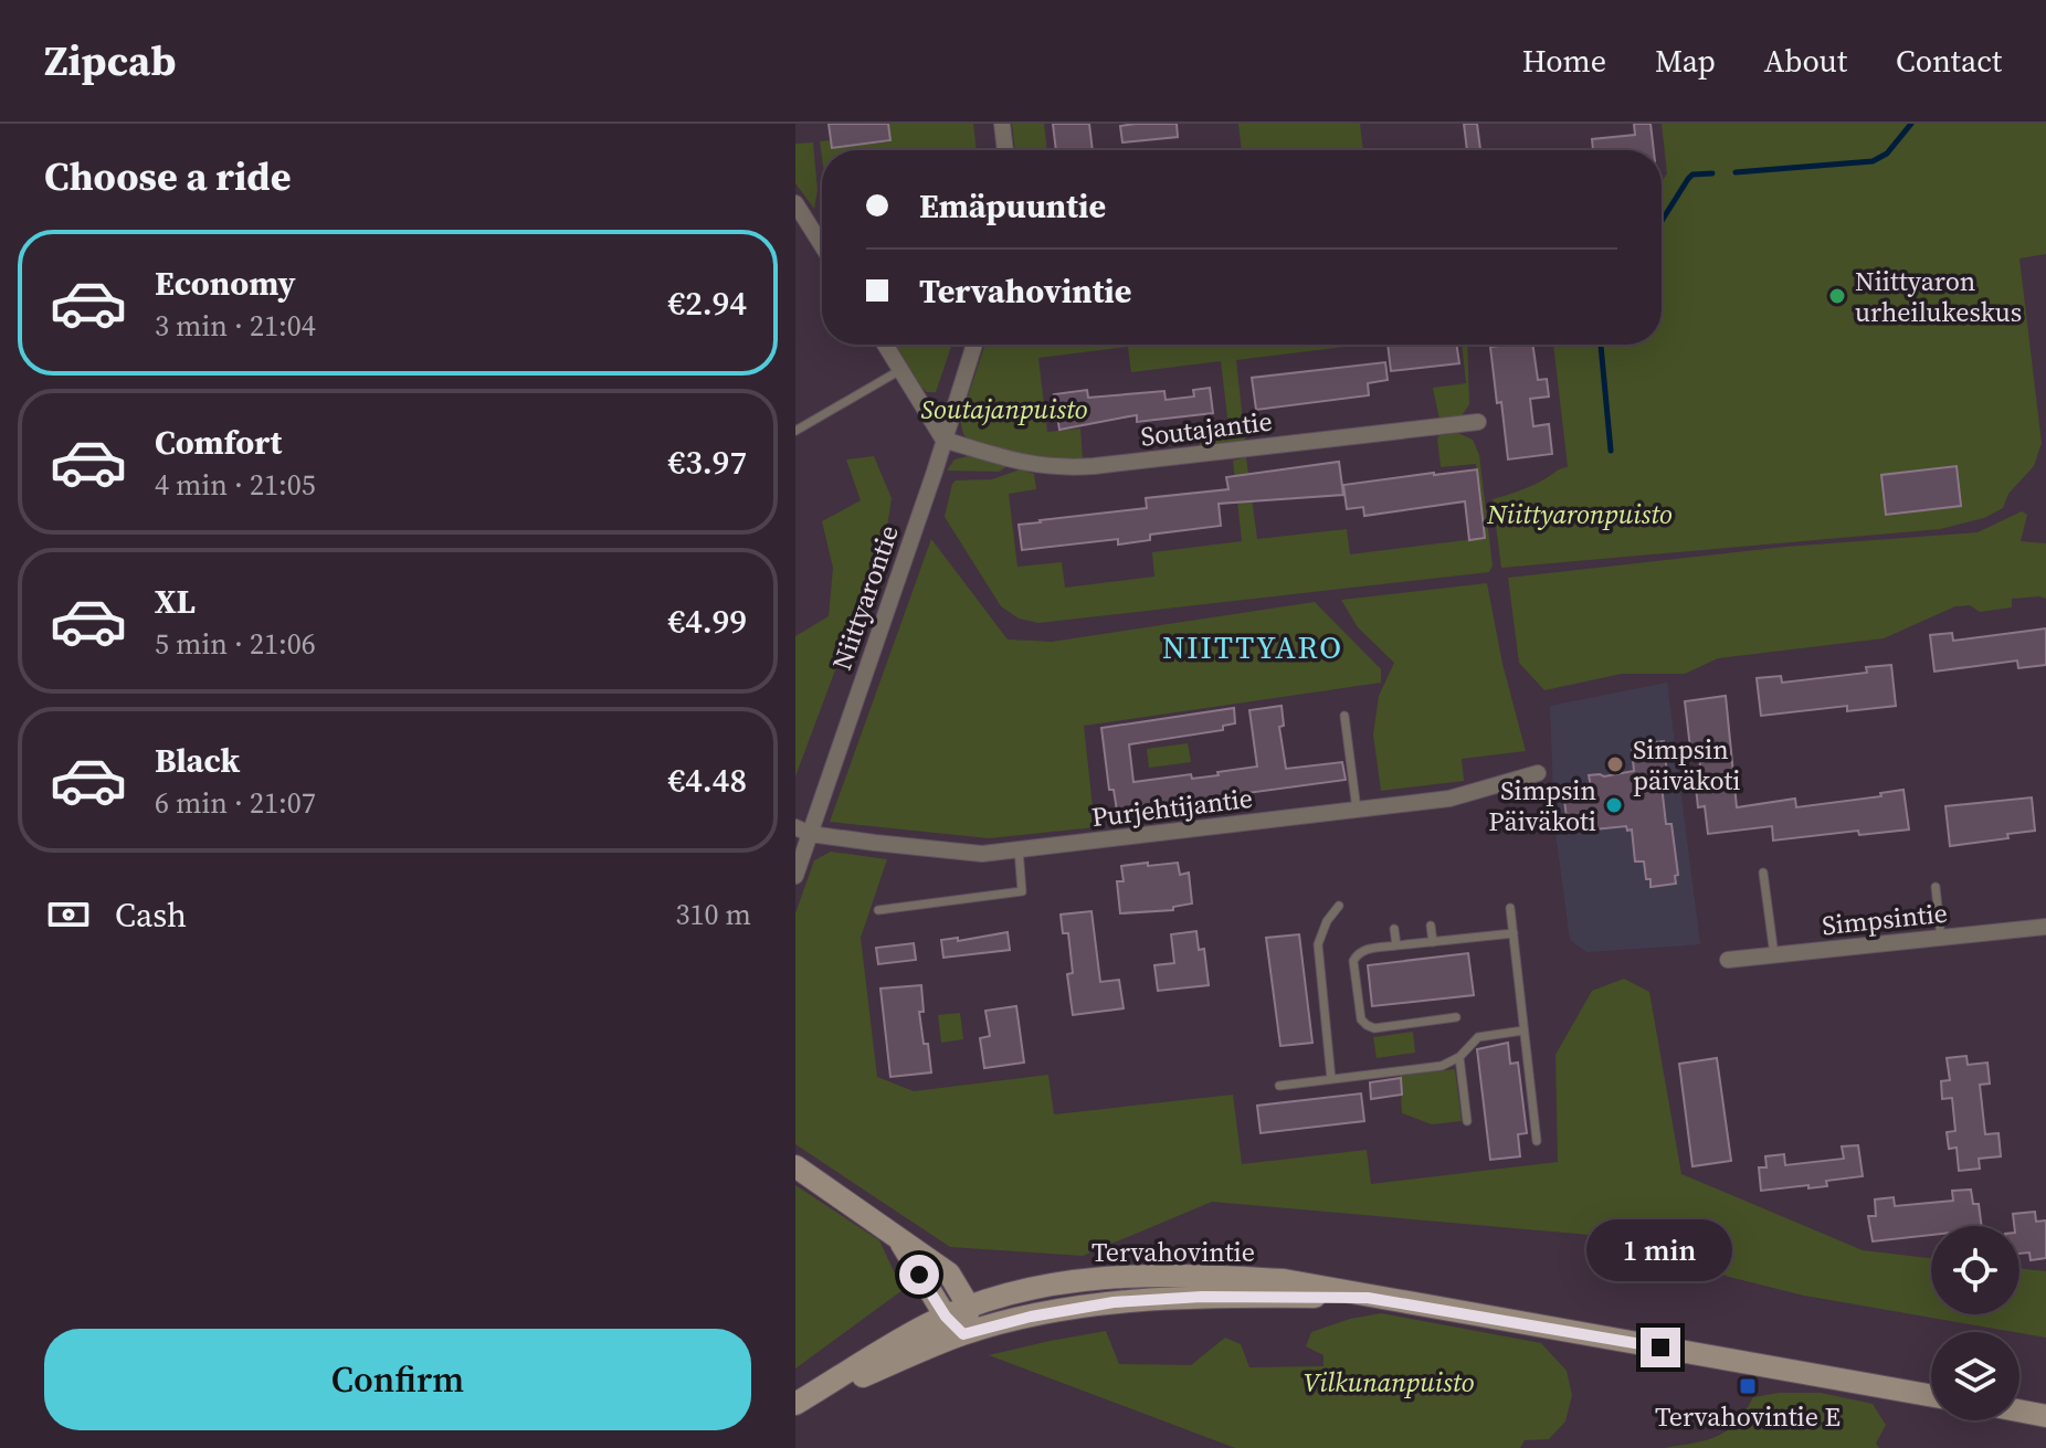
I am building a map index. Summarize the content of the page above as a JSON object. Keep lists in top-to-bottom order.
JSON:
{
  "streets": {
    "main road": ["Tervahovintie"],
    "street": [
      "Soutajantie",
      "Niittyarontie",
      "Purjehtijantie",
      "Simpsintie"
    ]
  },
  "crossings": [
    ["Soutajantie", "Niittyarontie"],
    ["Niittyarontie", "Purjehtijantie"]
  ],
  "districts": ["NIITTYARO"],
  "parks": ["Soutajanpuisto", "Niittyaronpuisto", "Vilkunanpuisto"],
  "places": {
    "other": ["Niittyaron urheilukeskus", "Simpsin päiväkoti", "Simpsin Päiväkoti"],
    "transit": ["Tervahovintie E"]
  },
  "page": {
    "header": "Zipcab",
    "nav": [
      "Home",
      "Map",
      "About",
      "Contact"
    ],
    "heading": "Choose a ride",
    "banner": ["Emäpuuntie", "Tervahovintie"],
    "list": [
      {
        "name": "Economy",
        "note": "3 min · 21:04",
        "value": "€2.94"
      },
      {
        "name": "Comfort",
        "note": "4 min · 21:05",
        "value": "€3.97"
      },
      {
        "name": "XL",
        "note": "5 min · 21:06",
        "value": "€4.99"
      },
      {
        "name": "Black",
        "note": "6 min · 21:07",
        "value": "€4.48"
      }
    ],
    "pay": ["Cash", "310 m"],
    "bubble": "1 min",
    "buttons": "Confirm"
  }
}
